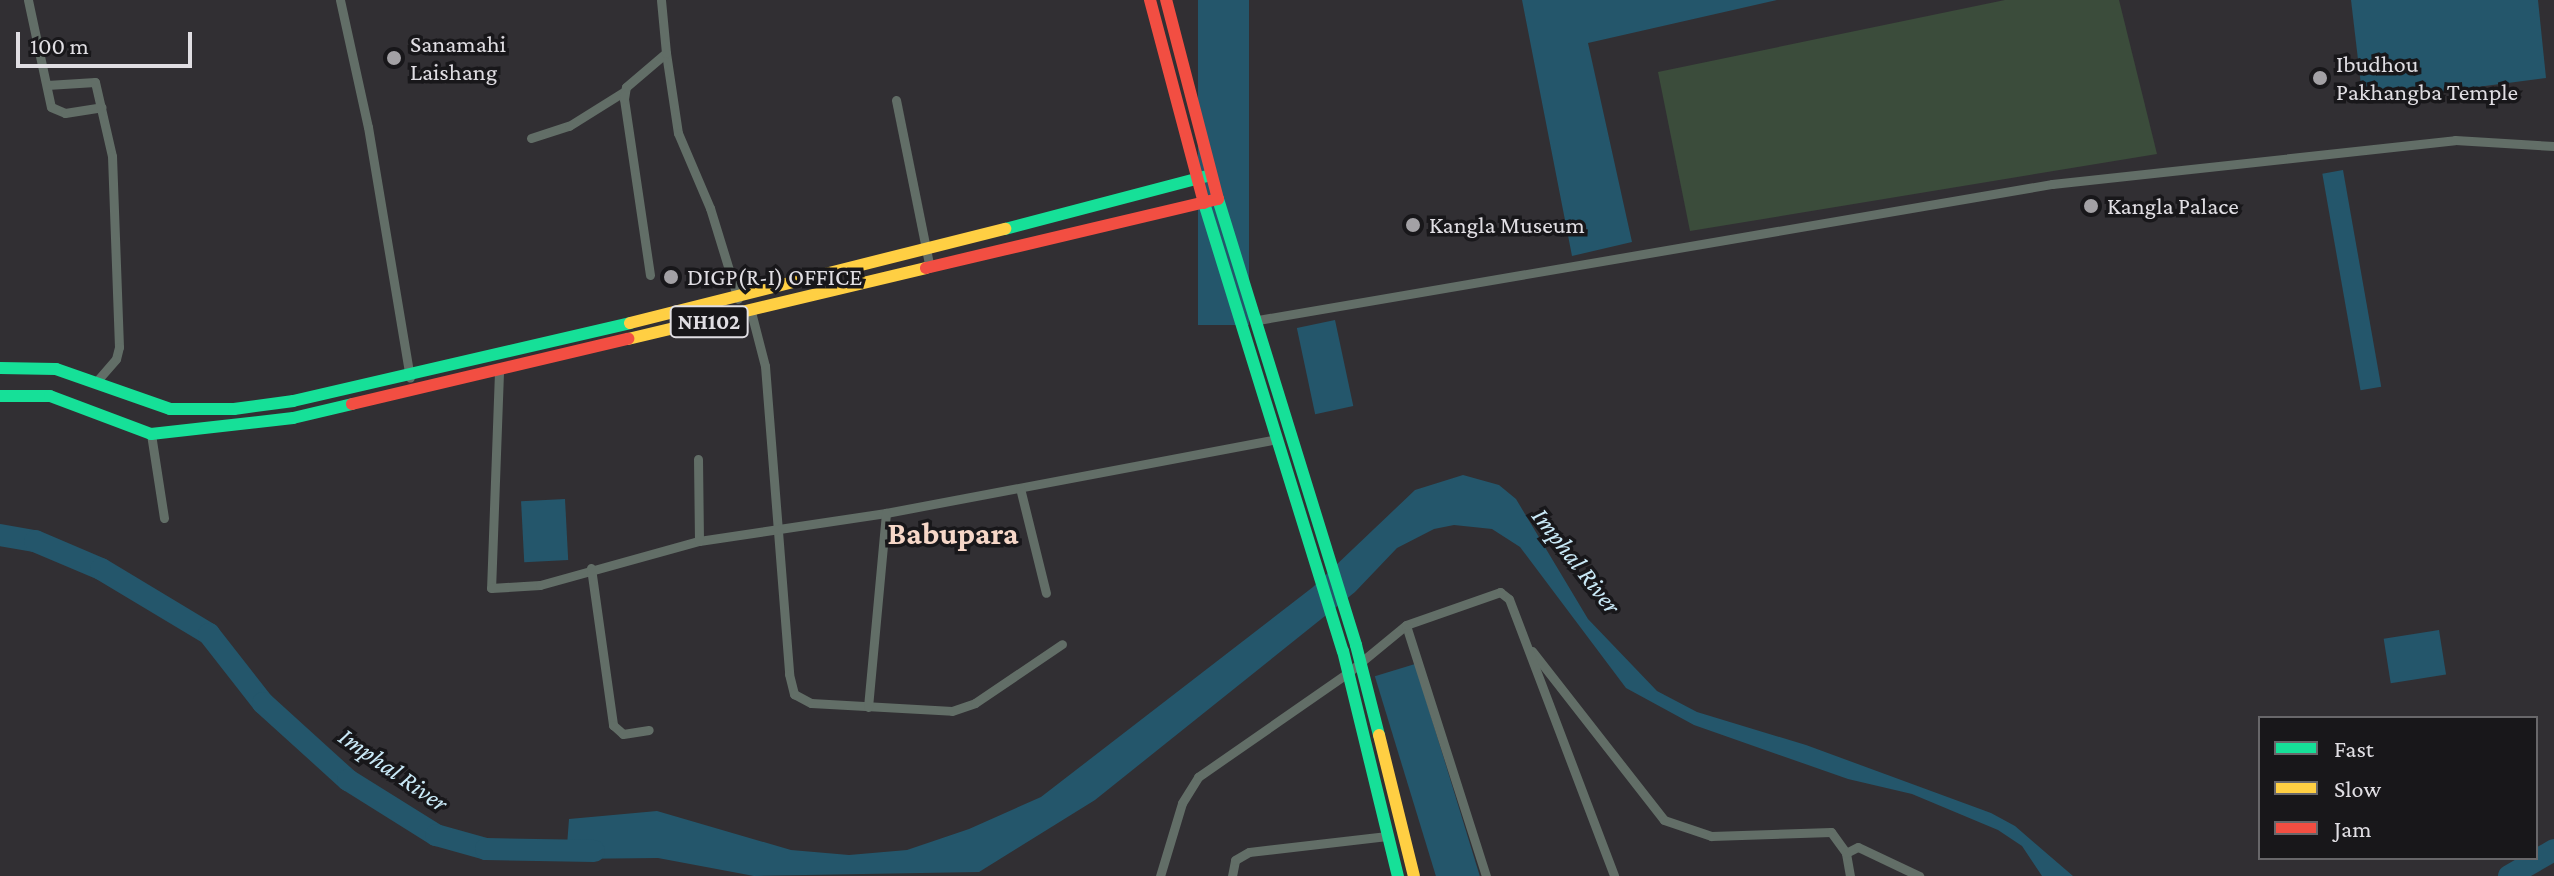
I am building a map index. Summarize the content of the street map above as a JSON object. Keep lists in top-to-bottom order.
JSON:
{
  "streets": {
    "main road": ["NH102"]
  },
  "districts": ["Babupara"],
  "water": ["Imphal River"],
  "places": [
    "Sanamahi Laishang",
    "Ibudhou Pakhangba Temple",
    "Kangla Palace",
    "Kangla Museum",
    "DIGP(R-I) OFFICE"
  ],
  "legend": ["Fast", "Slow", "Jam"],
  "scale_bar": "100 m"
}
